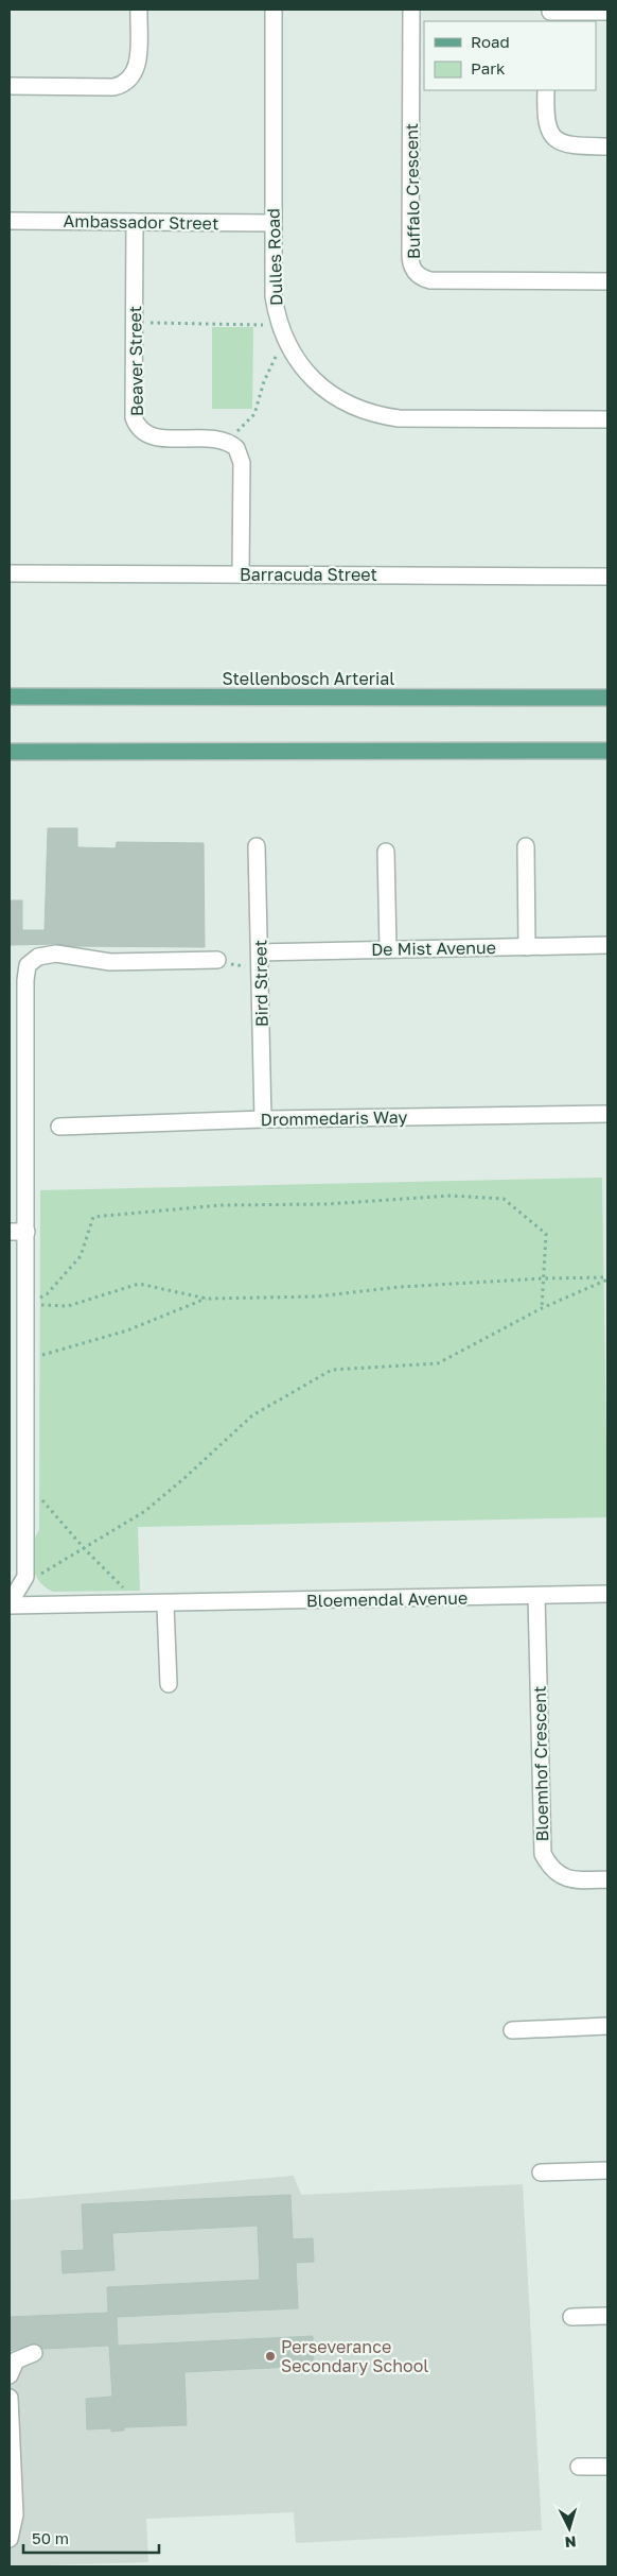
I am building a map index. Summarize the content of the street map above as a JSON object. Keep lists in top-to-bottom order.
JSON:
{
  "streets": {
    "main road": ["Stellenbosch Arterial"],
    "street": [
      "Buffalo Crescent",
      "Ambassador Street",
      "Dulles Road",
      "Beaver Street",
      "Barracuda Street",
      "De Mist Avenue",
      "Bird Street",
      "Drommedaris Way",
      "Bloemendal Avenue",
      "Bloemhof Crescent"
    ]
  },
  "crossings": [
    ["Ambassador Street", "Dulles Road"],
    ["Ambassador Street", "Beaver Street"],
    ["De Mist Avenue", "Bird Street"],
    ["Bird Street", "Drommedaris Way"],
    ["Bloemendal Avenue", "Bloemhof Crescent"]
  ],
  "places": ["Perseverance Secondary School"],
  "legend": ["Road", "Park"],
  "scale_bar": "50 m",
  "north": "bottom"
}
